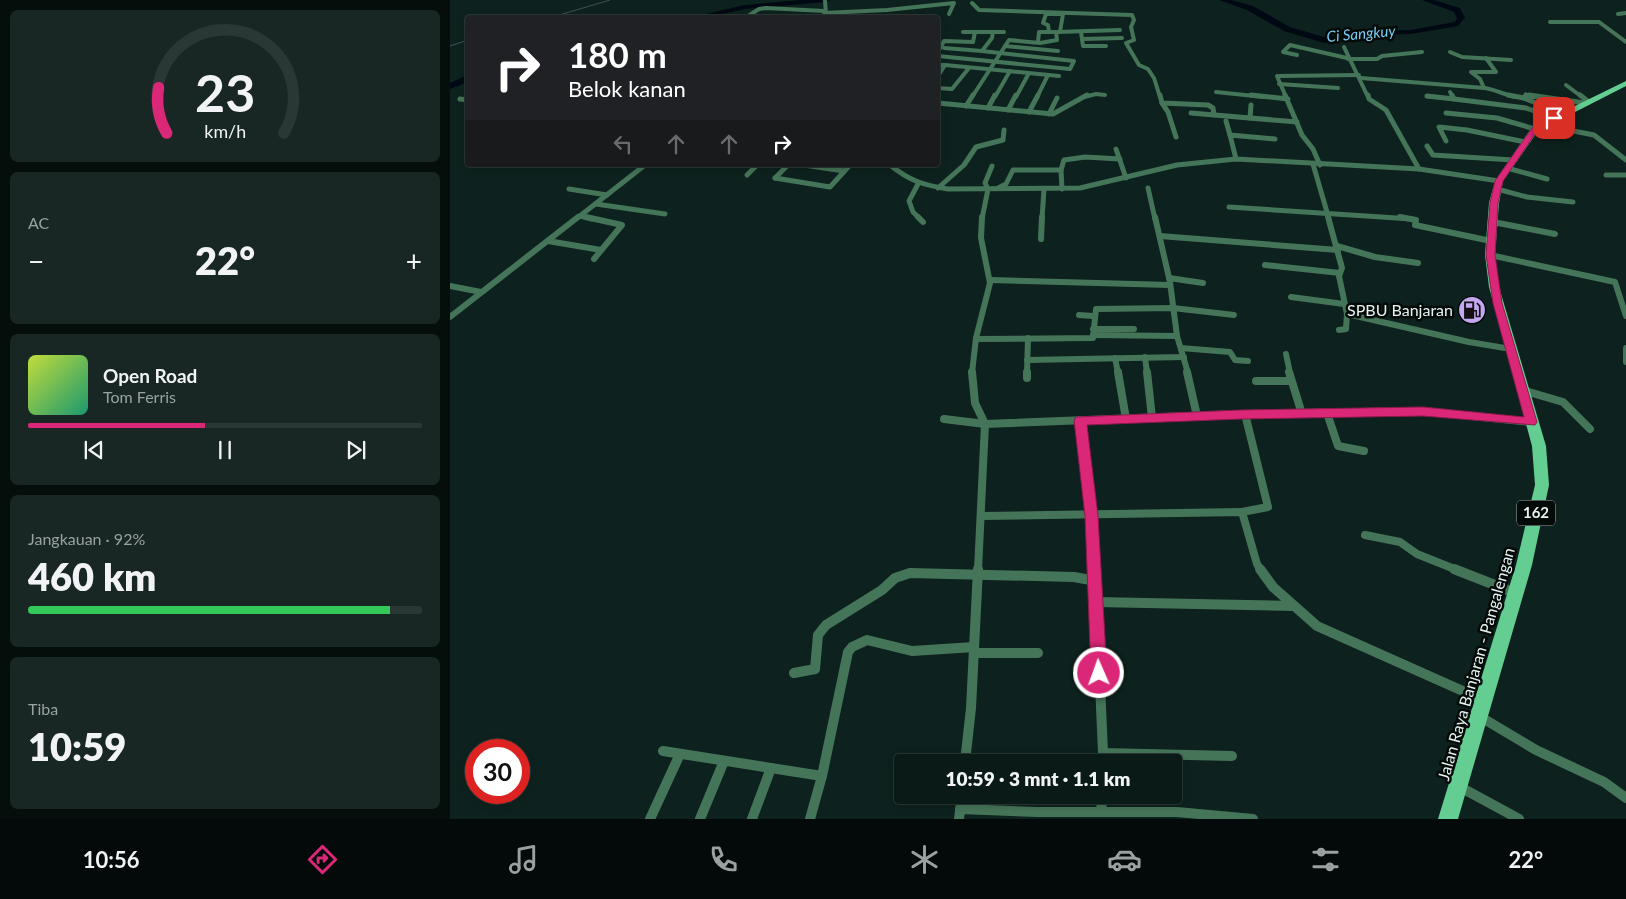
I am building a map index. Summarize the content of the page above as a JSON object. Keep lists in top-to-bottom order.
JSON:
{
  "streets": {
    "main road": ["162", "Jalan Raya Banjaran - Pangalengan"]
  },
  "water": ["Ci Sangkuy"],
  "places": {
    "fuel station": ["SPBU Banjaran"]
  },
  "page": {
    "turn": ["180 m", "Belok kanan"],
    "tile": [
      "AC",
      ["Jangkauan · 92%", "460 km"],
      ["Tiba", "10:59"]
    ],
    "heat": ["−", "22°", "+"],
    "song": ["Open Road", "Tom Ferris"],
    "limit": "30",
    "trip": "10:59 · 3 mnt · 1.1 km",
    "tabs": ["10:56", "22°"],
    "gauge": ["23", "km/h"]
  }
}
